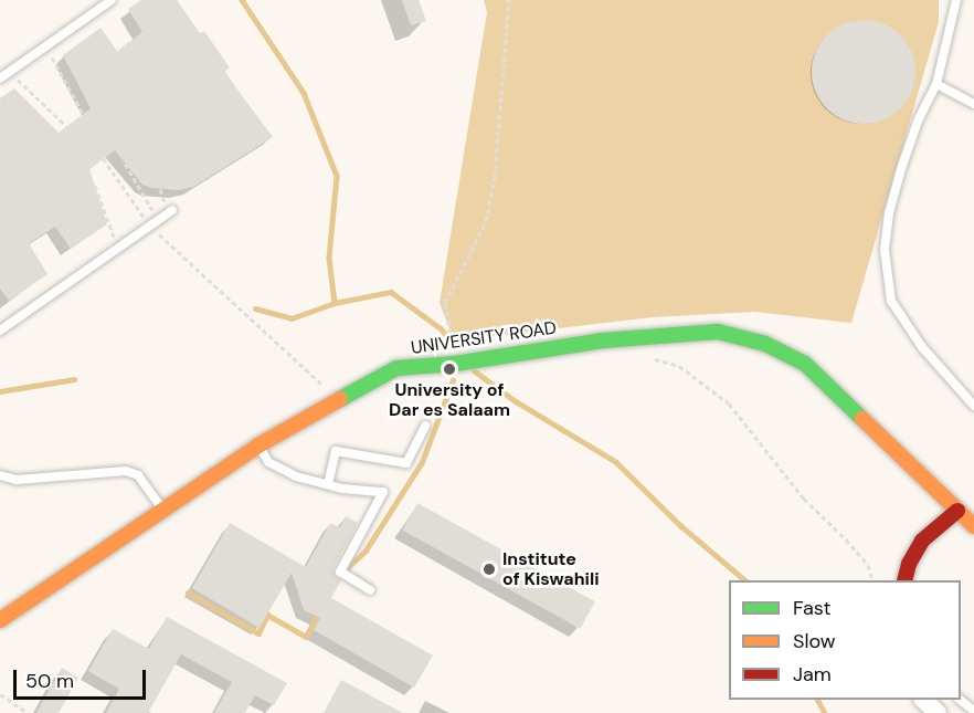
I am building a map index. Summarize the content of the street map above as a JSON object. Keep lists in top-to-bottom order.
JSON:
{
  "streets": {
    "street": ["UNIVERSITY ROAD"]
  },
  "places": ["University of Dar es Salaam", "Institute of Kiswahili"],
  "legend": ["Fast", "Slow", "Jam"],
  "scale_bar": "50 m"
}
